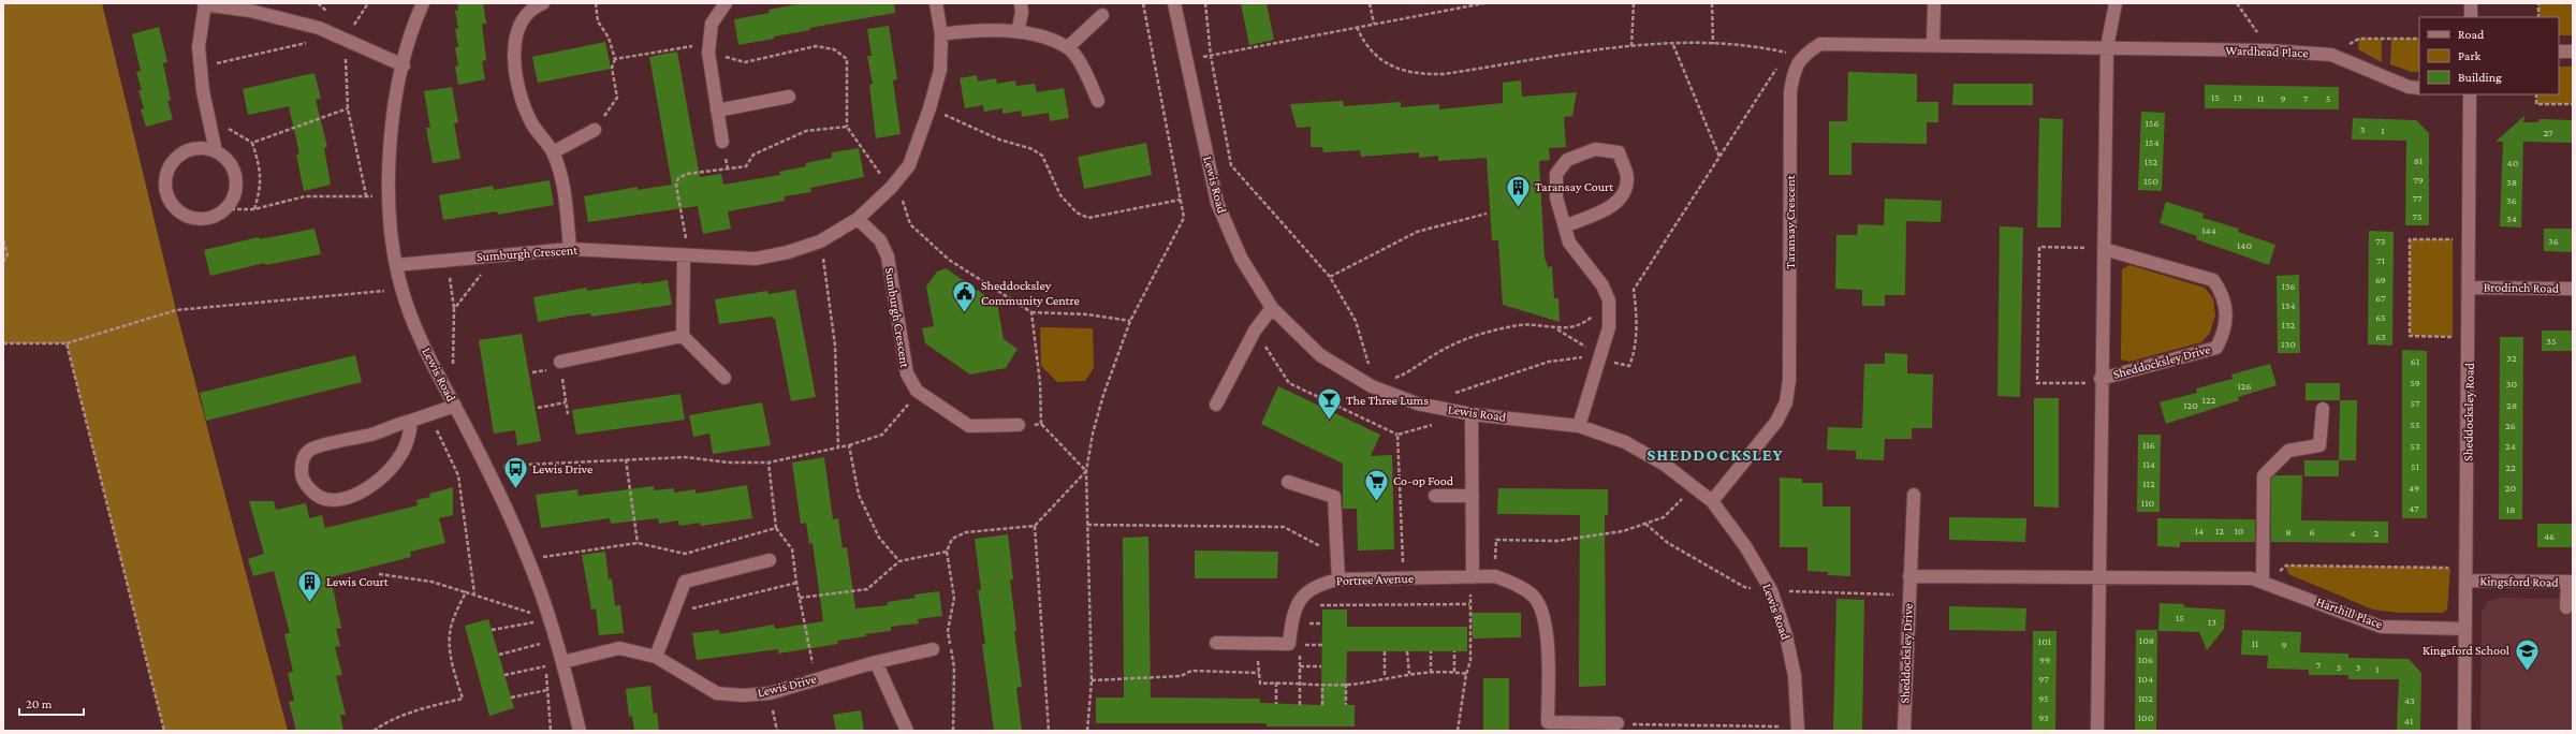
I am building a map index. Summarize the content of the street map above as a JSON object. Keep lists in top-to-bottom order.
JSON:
{
  "streets": {
    "street": [
      "Wardhead Place",
      "Lewis Road",
      "Taransay Crescent",
      "Sumburgh Crescent",
      "Brodinch Road",
      "Sheddocksley Drive",
      "Sheddocksley Road",
      "Portree Avenue",
      "Kingsford Road",
      "Harthill Place",
      "Lewis Drive"
    ]
  },
  "crossings": [
    ["Wardhead Place", "Sheddocksley Drive"],
    ["Lewis Road", "Taransay Crescent"],
    ["Lewis Road", "Sumburgh Crescent"],
    ["Lewis Road", "Lewis Drive"],
    ["Brodinch Road", "Sheddocksley Road"],
    ["Sheddocksley Drive", "Harthill Place"],
    ["Sheddocksley Road", "Kingsford Road"],
    ["Sheddocksley Road", "Harthill Place"]
  ],
  "districts": ["SHEDDOCKSLEY"],
  "places": {
    "building": ["Taransay Court", "Lewis Court"],
    "public building": ["Sheddocksley Community Centre"],
    "bar": ["The Three Lums"],
    "bus stop": ["Lewis Drive"],
    "supermarket": ["Co-op Food"],
    "school or university": ["Kingsford School"]
  },
  "house_numbers": [
    "15",
    "13",
    "11",
    "9",
    "7",
    "5",
    "156",
    "3",
    "1",
    "27",
    "154",
    "81",
    "152",
    "40",
    "79",
    "150",
    "38",
    "77",
    "36",
    "75",
    "34",
    "144",
    "73",
    "36",
    "140",
    "71",
    "69",
    "136",
    "67",
    "134",
    "65",
    "132",
    "63",
    "35",
    "130",
    "32",
    "61",
    "59",
    "30",
    "126",
    "122",
    "57",
    "120",
    "28",
    "55",
    "26",
    "116",
    "53",
    "24",
    "114",
    "51",
    "22",
    "112",
    "49",
    "20",
    "110",
    "47",
    "18",
    "14",
    "12",
    "10",
    "8",
    "6",
    "4",
    "2",
    "46",
    "15",
    "13",
    "108",
    "101",
    "11",
    "9",
    "99",
    "106",
    "7",
    "5",
    "3",
    "1",
    "97",
    "104",
    "95",
    "102",
    "43",
    "93",
    "100",
    "41"
  ],
  "legend": ["Road", "Park", "Building"],
  "scale_bar": "20 m"
}
